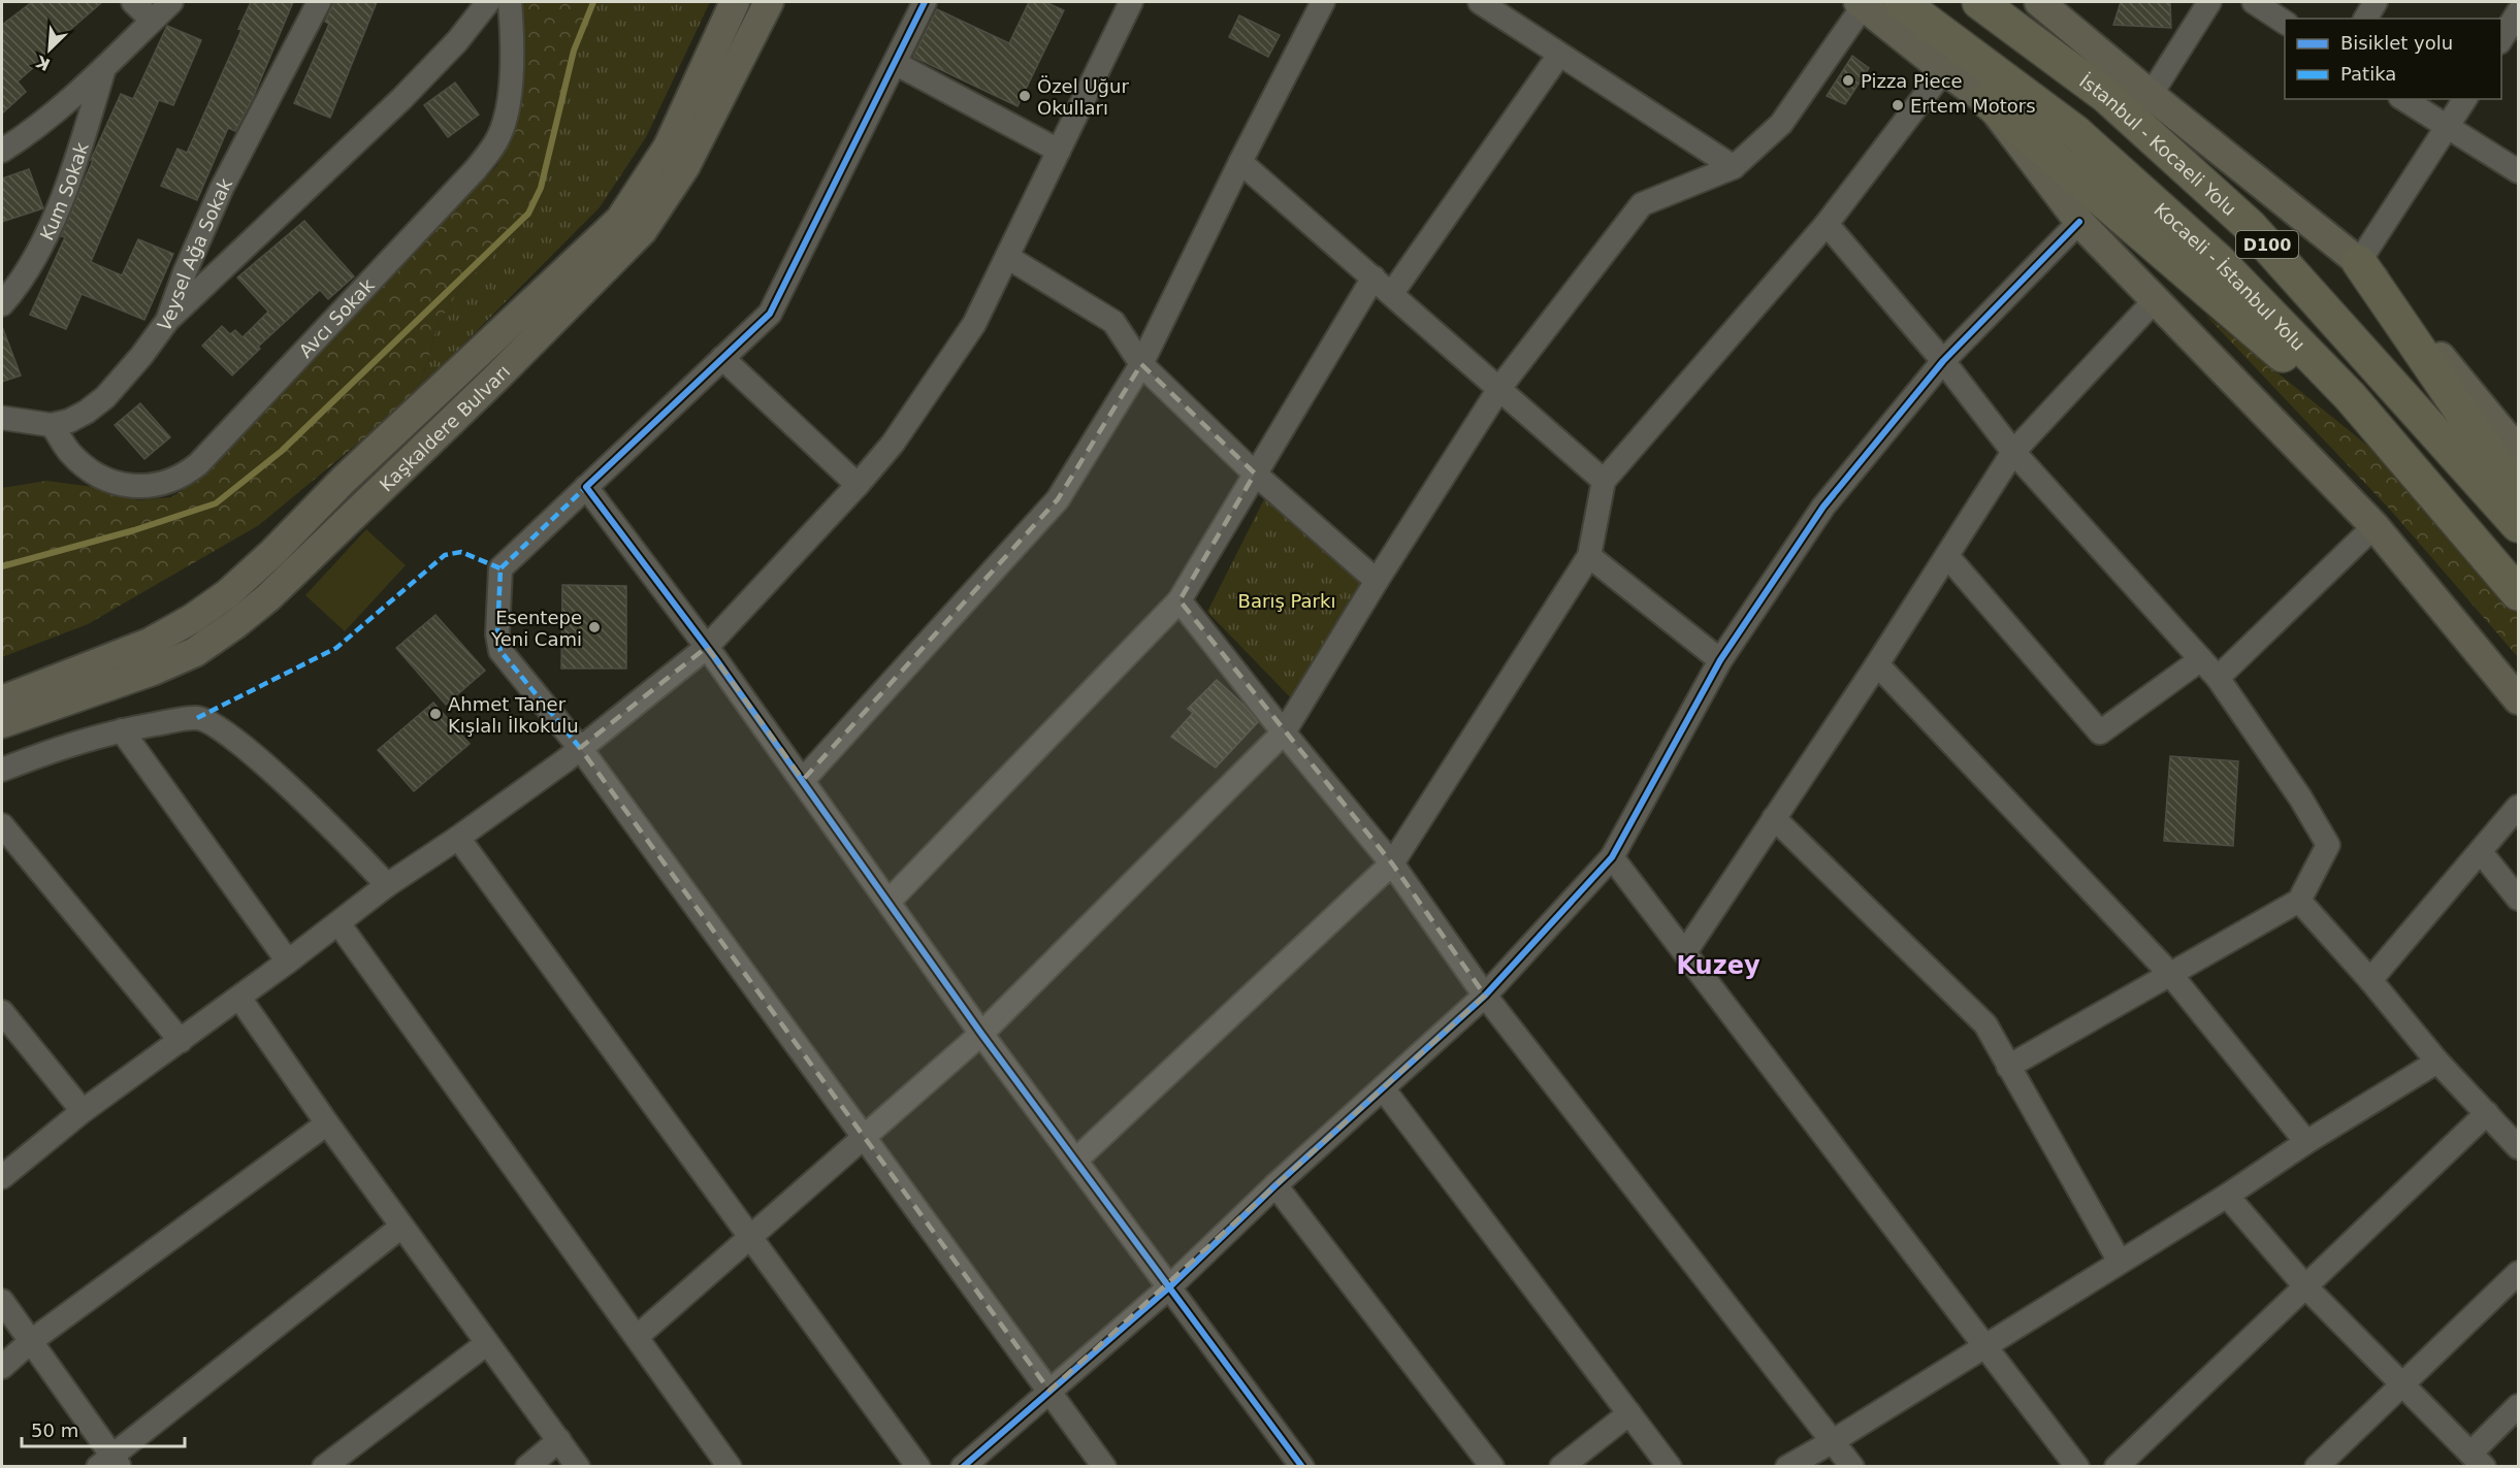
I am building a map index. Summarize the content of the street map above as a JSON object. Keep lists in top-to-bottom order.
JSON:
{
  "streets": {
    "highway": ["İstanbul - Kocaeli Yolu", "D100", "Kocaeli - İstanbul Yolu"],
    "main road": ["Kaşkaldere Bulvarı"],
    "street": ["Kum Sokak", "Veysel Ağa Sokak", "Avcı Sokak"]
  },
  "crossings": [
    ["Veysel Ağa Sokak", "Avcı Sokak"]
  ],
  "districts": ["Kuzey"],
  "parks": ["Barış Parkı"],
  "places": [
    "Pizza Piece",
    "Özel Uğur Okulları",
    "Ertem Motors",
    "Esentepe Yeni Cami",
    "Ahmet Taner Kışlalı İlkokulu"
  ],
  "legend": ["Bisiklet yolu", "Patika"],
  "scale_bar": "50 m",
  "north": "bottom left"
}
